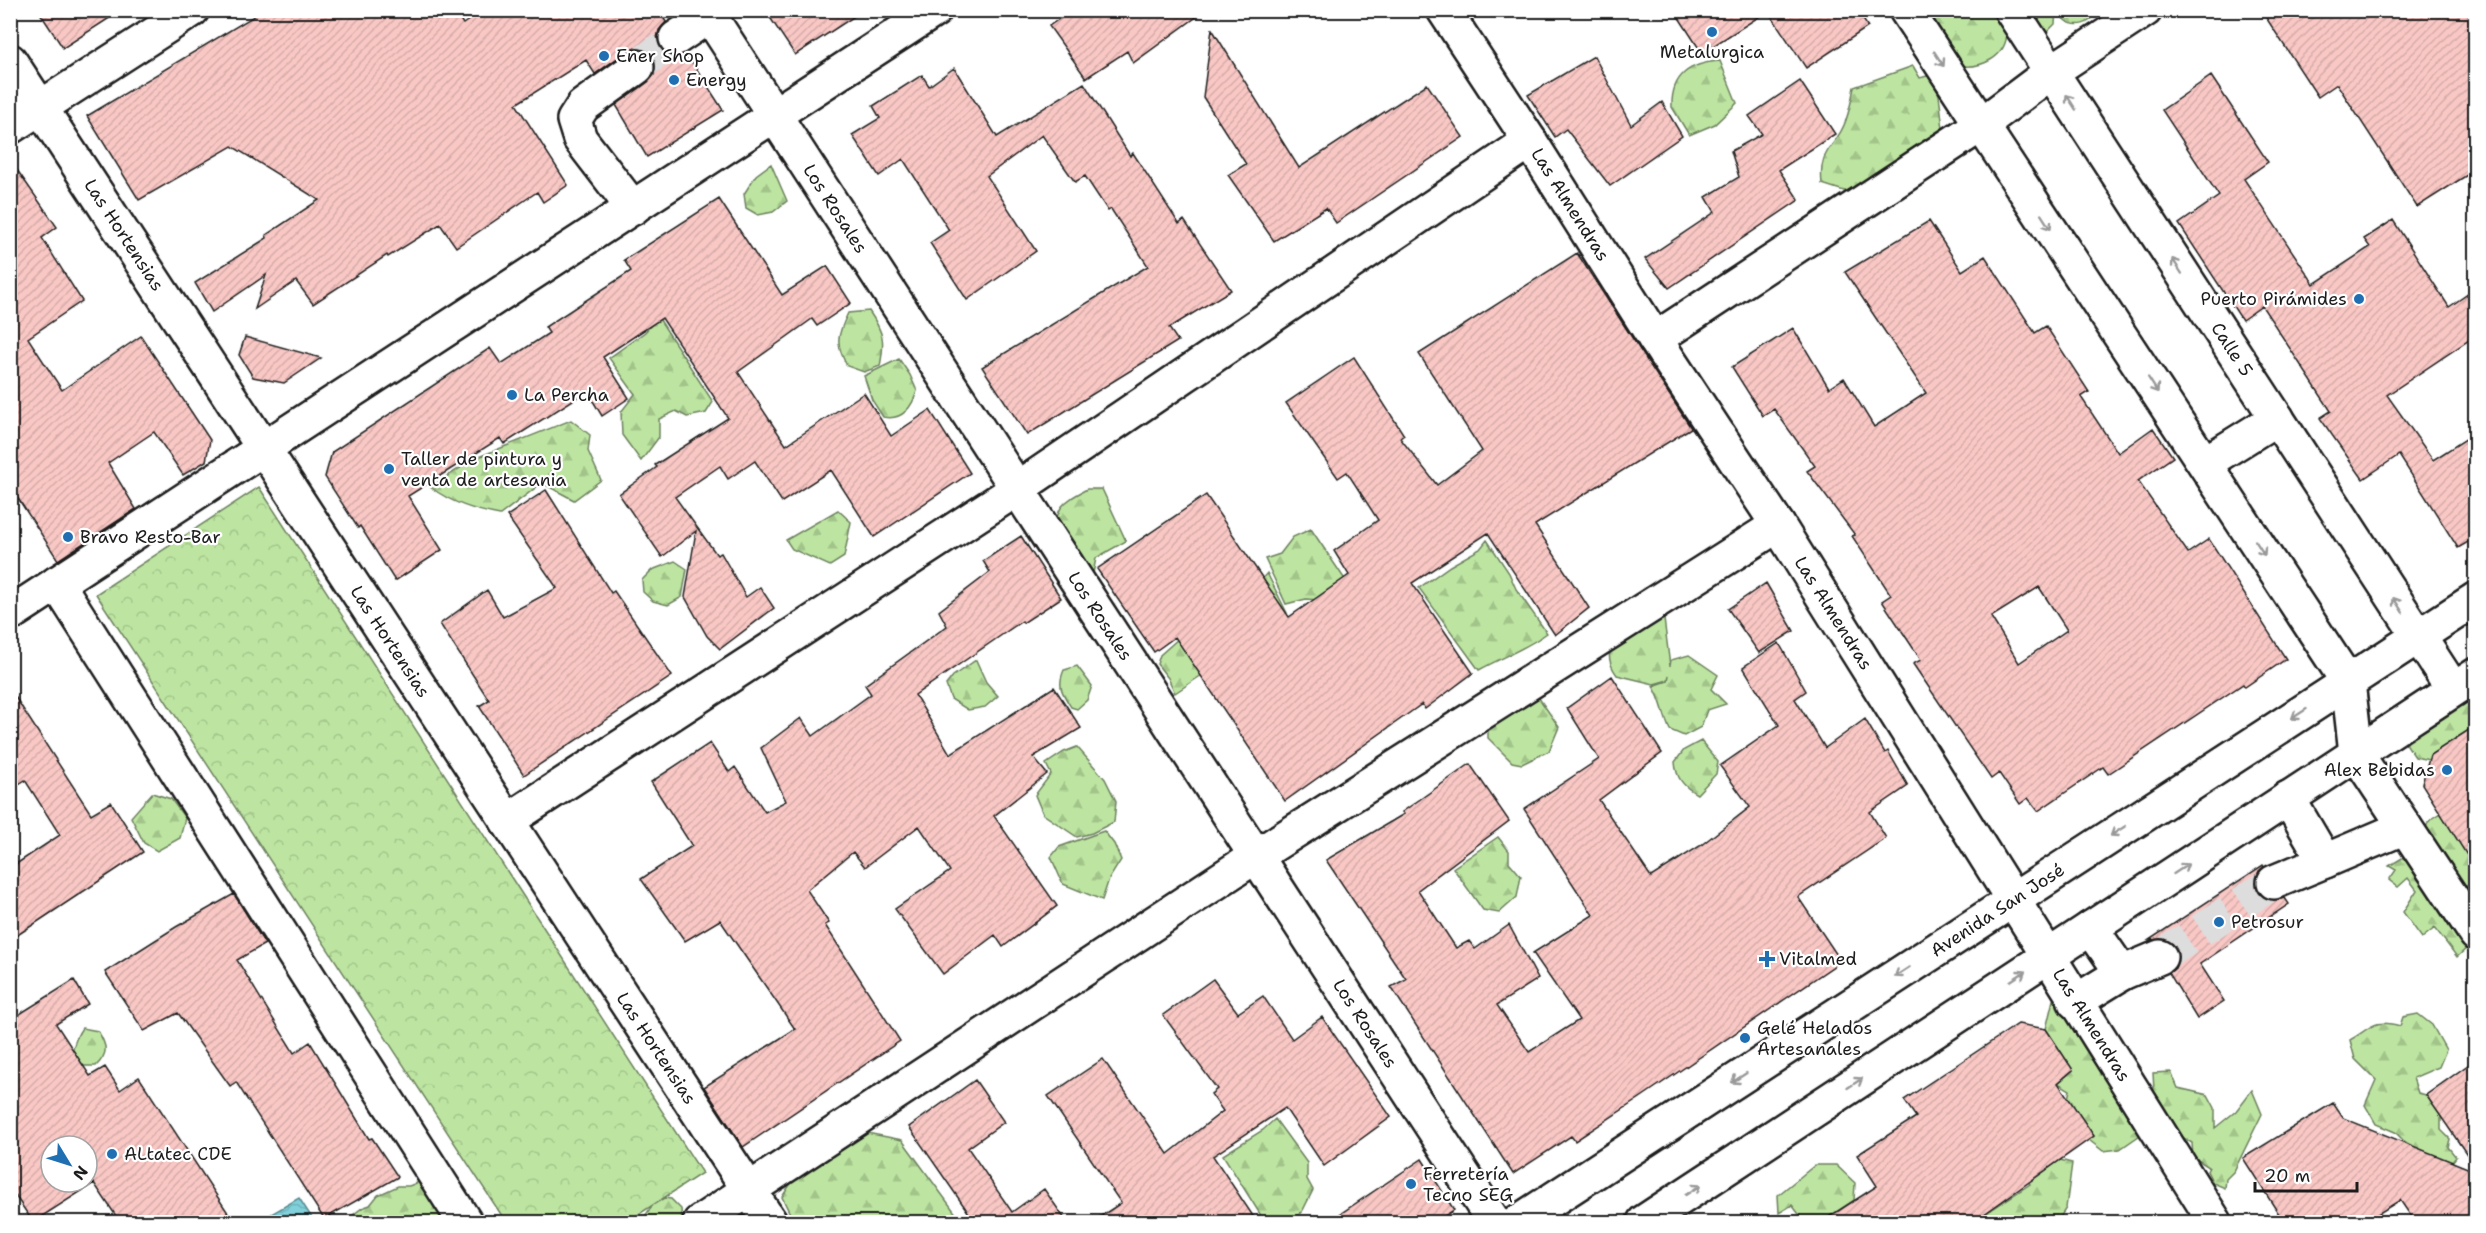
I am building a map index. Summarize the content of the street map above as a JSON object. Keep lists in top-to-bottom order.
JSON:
{
  "streets": {
    "street": [
      "Las Almendras",
      "Los Rosales",
      "Las Hortensias",
      "Calle 5",
      "Avenida San José"
    ]
  },
  "crossings": [
    ["Las Almendras", "Avenida San José"],
    ["Calle 5", "Avenida San José"]
  ],
  "places": {
    "other": [
      "Metalurgica",
      "Ener Shop",
      "Energy",
      "Puerto Pirámides",
      "La Percha",
      "Taller de pintura y venta de artesania",
      "Bravo Resto-Bar",
      "Alex Bebidas",
      "Petrosur",
      "Gelé Helados Artesanales",
      "ALtatec CDE",
      "Ferretería Tecno SEG"
    ],
    "health": ["Vitalmed"]
  },
  "scale_bar": "20 m",
  "north": "bottom right"
}
